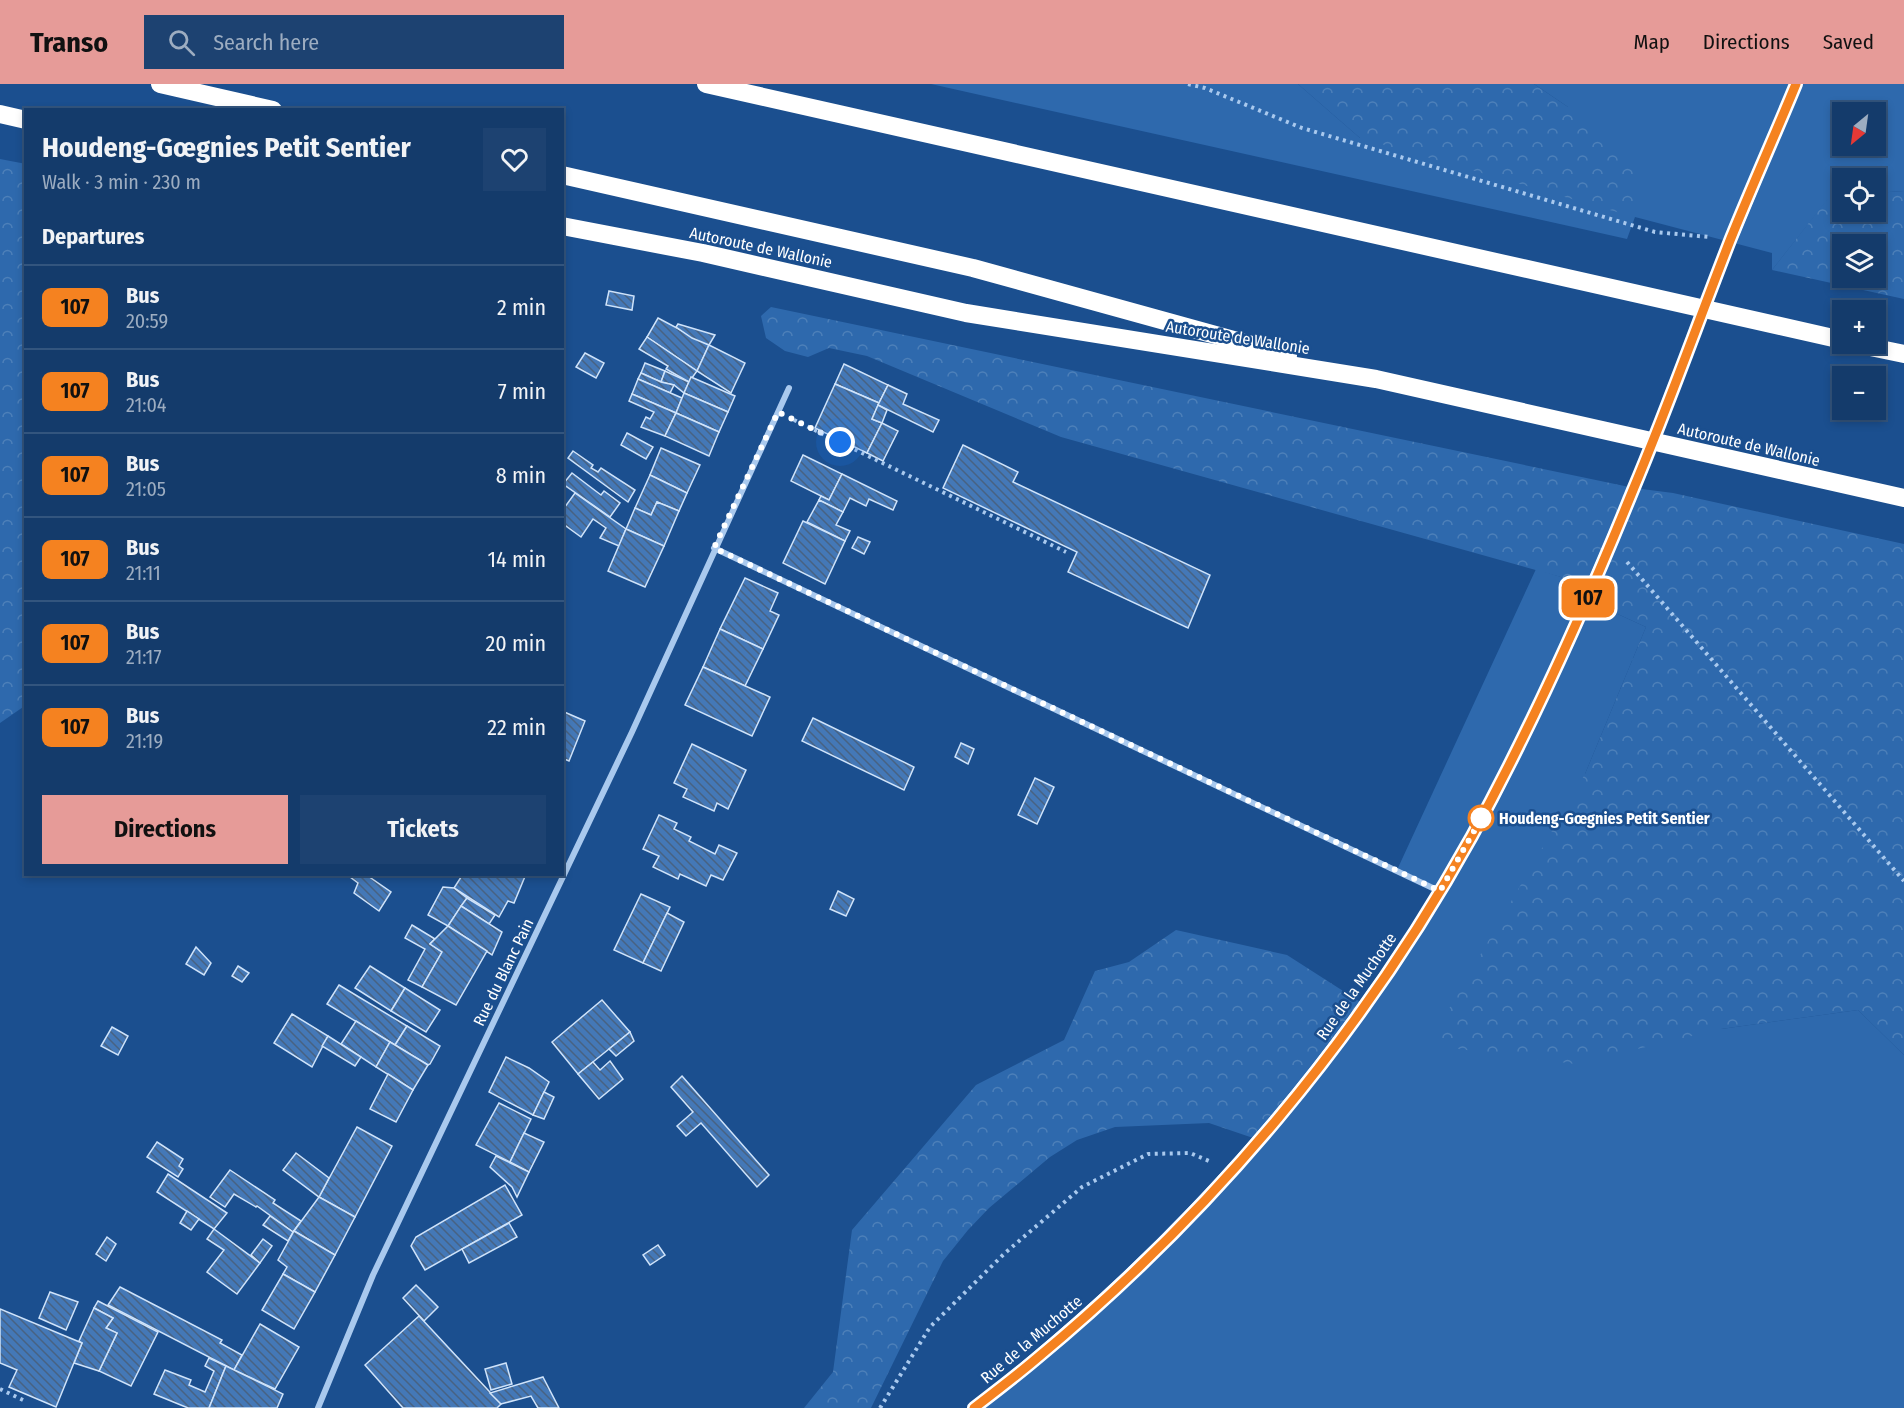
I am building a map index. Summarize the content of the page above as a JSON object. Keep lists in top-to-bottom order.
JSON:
{
  "streets": {
    "highway": ["Autoroute de Wallonie"],
    "street": ["Rue du Blanc Pain", "Rue de la Muchotte"]
  },
  "places": ["Houdeng-Gœgnies Petit Sentier"],
  "lines": ["bus line 107"],
  "north": "bottom left",
  "page": {
    "header": "Transo",
    "search": "Search here",
    "nav": ["Map", "Directions", "Saved"],
    "on_map": "107",
    "map_buttons": ["+", "−"],
    "heading": [
      ["Houdeng-Gœgnies Petit Sentier", "Walk · 3 min · 230 m"],
      "Departures"
    ],
    "list": [
      {
        "mark": "107",
        "name": "Bus",
        "note": "20:59",
        "value": "2 min"
      },
      {
        "mark": "107",
        "name": "Bus",
        "note": "21:04",
        "value": "7 min"
      },
      {
        "mark": "107",
        "name": "Bus",
        "note": "21:05",
        "value": "8 min"
      },
      {
        "mark": "107",
        "name": "Bus",
        "note": "21:11",
        "value": "14 min"
      },
      {
        "mark": "107",
        "name": "Bus",
        "note": "21:17",
        "value": "20 min"
      },
      {
        "mark": "107",
        "name": "Bus",
        "note": "21:19",
        "value": "22 min"
      }
    ],
    "buttons": ["Directions", "Tickets"]
  }
}
